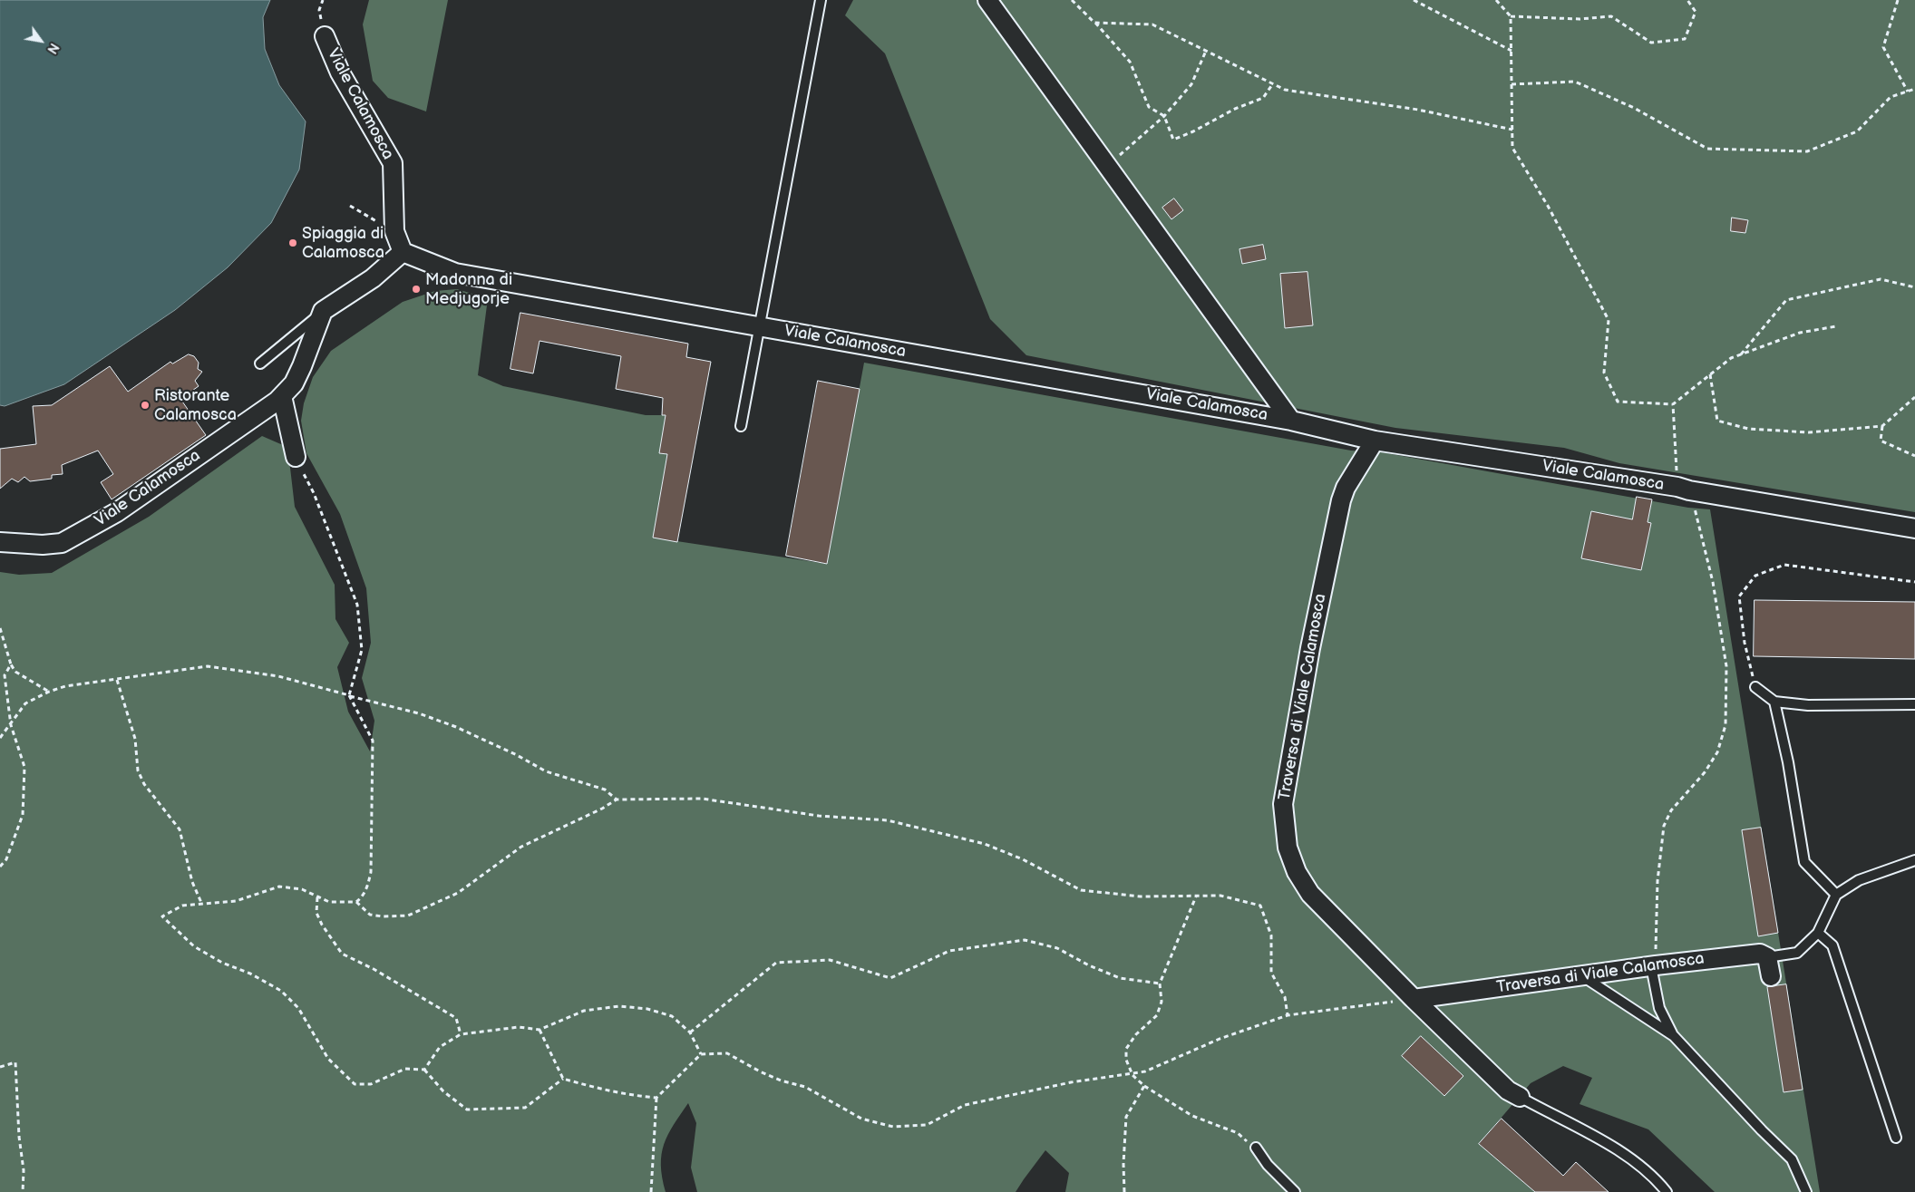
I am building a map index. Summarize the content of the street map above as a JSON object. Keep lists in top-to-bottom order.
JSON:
{
  "streets": {
    "street": ["Viale Calamosca", "Traversa di Viale Calamosca"]
  },
  "crossings": [
    ["Viale Calamosca", "Traversa di Viale Calamosca"]
  ],
  "places": ["Spiaggia di Calamosca", "Madonna di Medjugorje", "Ristorante Calamosca"],
  "north": "bottom right"
}
